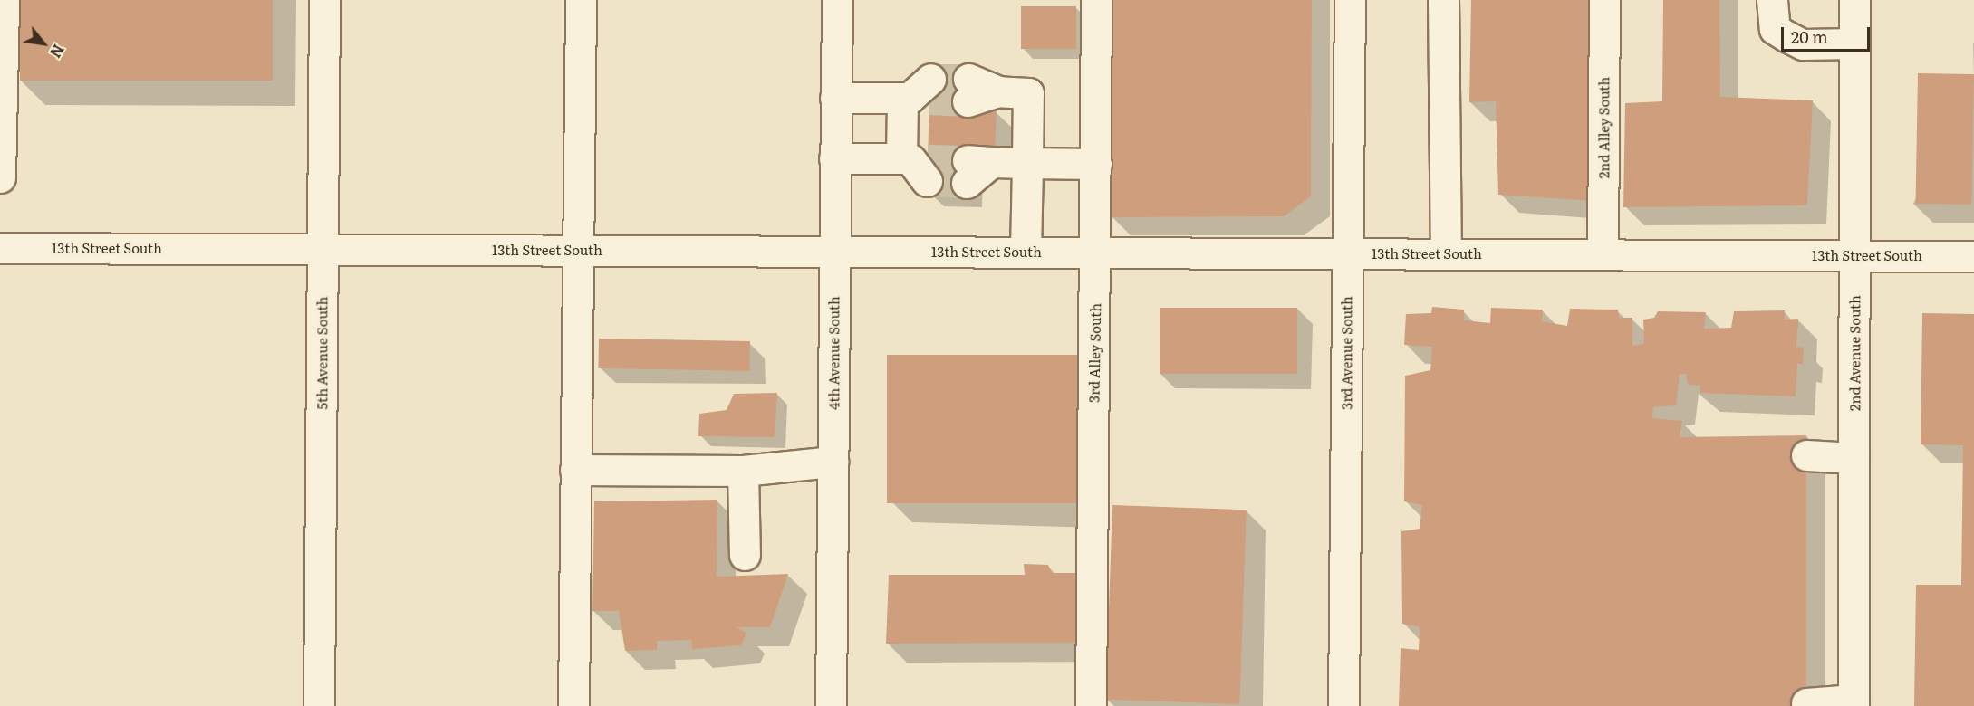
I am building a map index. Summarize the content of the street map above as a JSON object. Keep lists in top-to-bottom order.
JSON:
{
  "streets": {
    "street": [
      "2nd Alley South",
      "13th Street South",
      "5th Avenue South",
      "4th Avenue South",
      "3rd Alley South",
      "3rd Avenue South",
      "2nd Avenue South"
    ]
  },
  "crossings": [
    ["2nd Alley South", "13th Street South"],
    ["13th Street South", "5th Avenue South"],
    ["13th Street South", "4th Avenue South"],
    ["13th Street South", "3rd Alley South"],
    ["13th Street South", "3rd Avenue South"],
    ["13th Street South", "2nd Avenue South"]
  ],
  "scale_bar": "20 m",
  "north": "bottom right"
}
